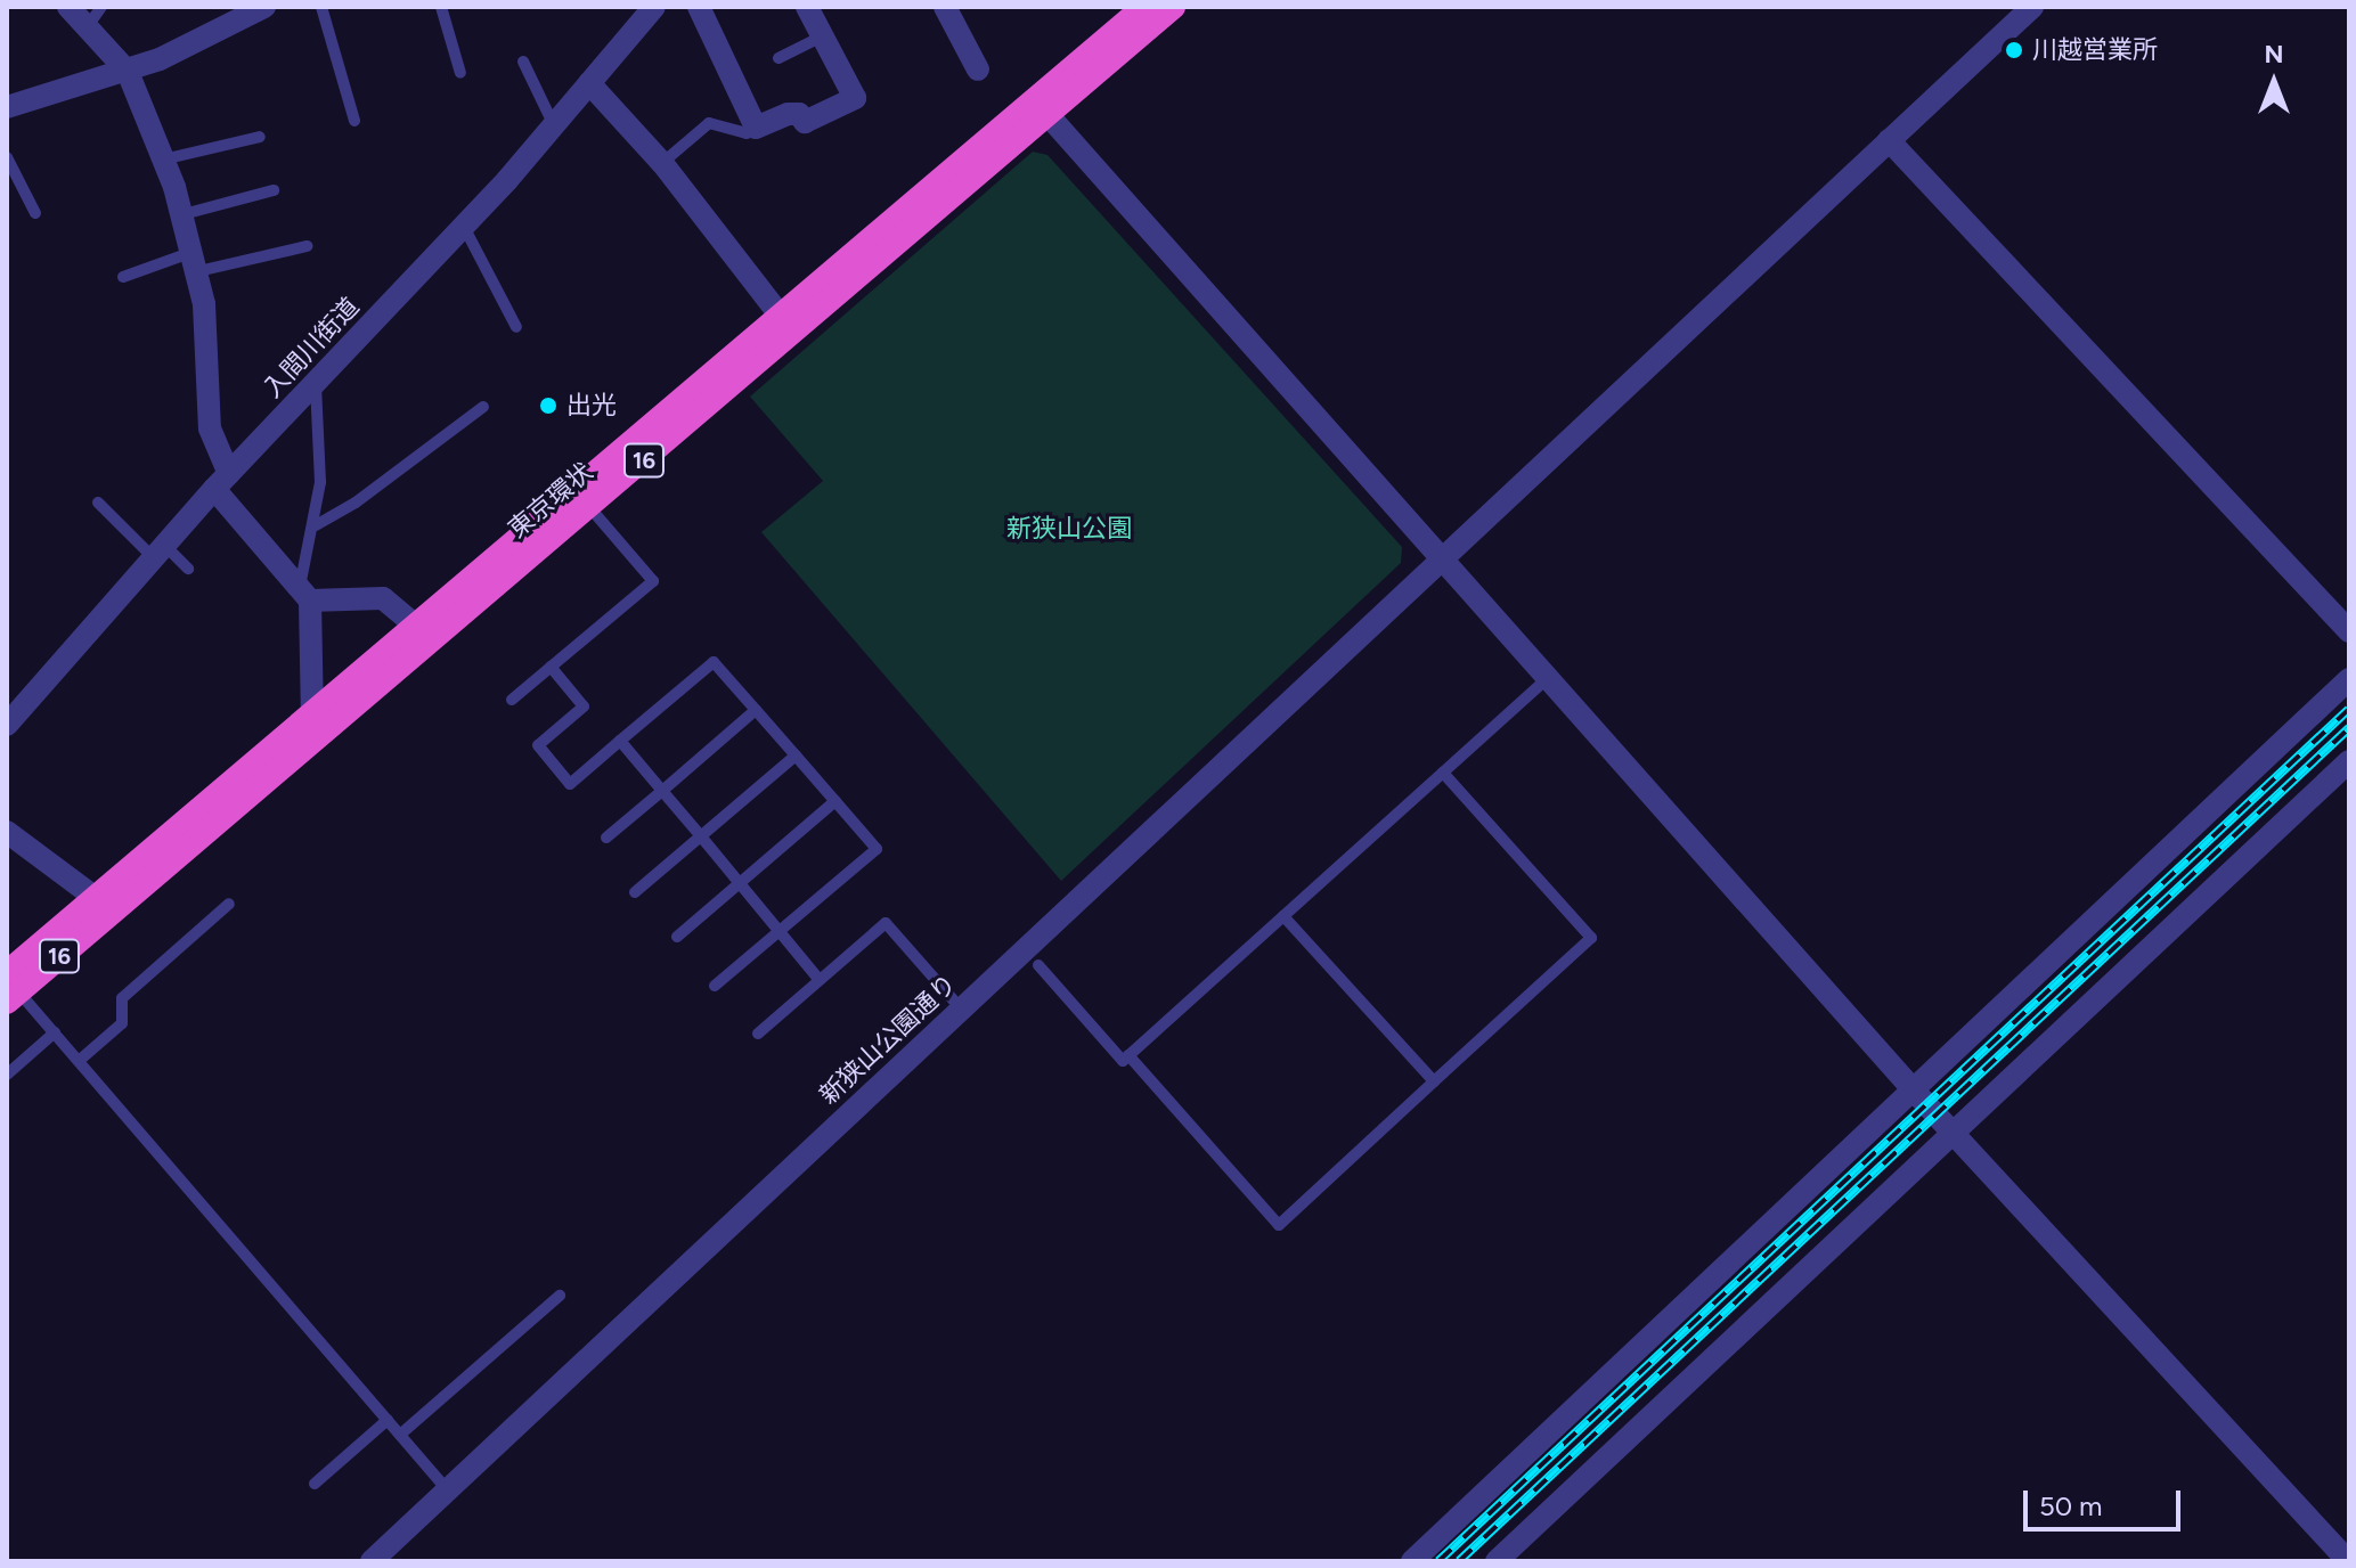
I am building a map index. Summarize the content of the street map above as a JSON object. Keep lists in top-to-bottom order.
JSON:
{
  "streets": {
    "highway": ["16", "東京環状"],
    "street": ["入間川街道", "新狭山公園通り"]
  },
  "parks": ["新狭山公園"],
  "places": ["川越営業所", "出光"],
  "scale_bar": "50 m",
  "north": "top"
}
